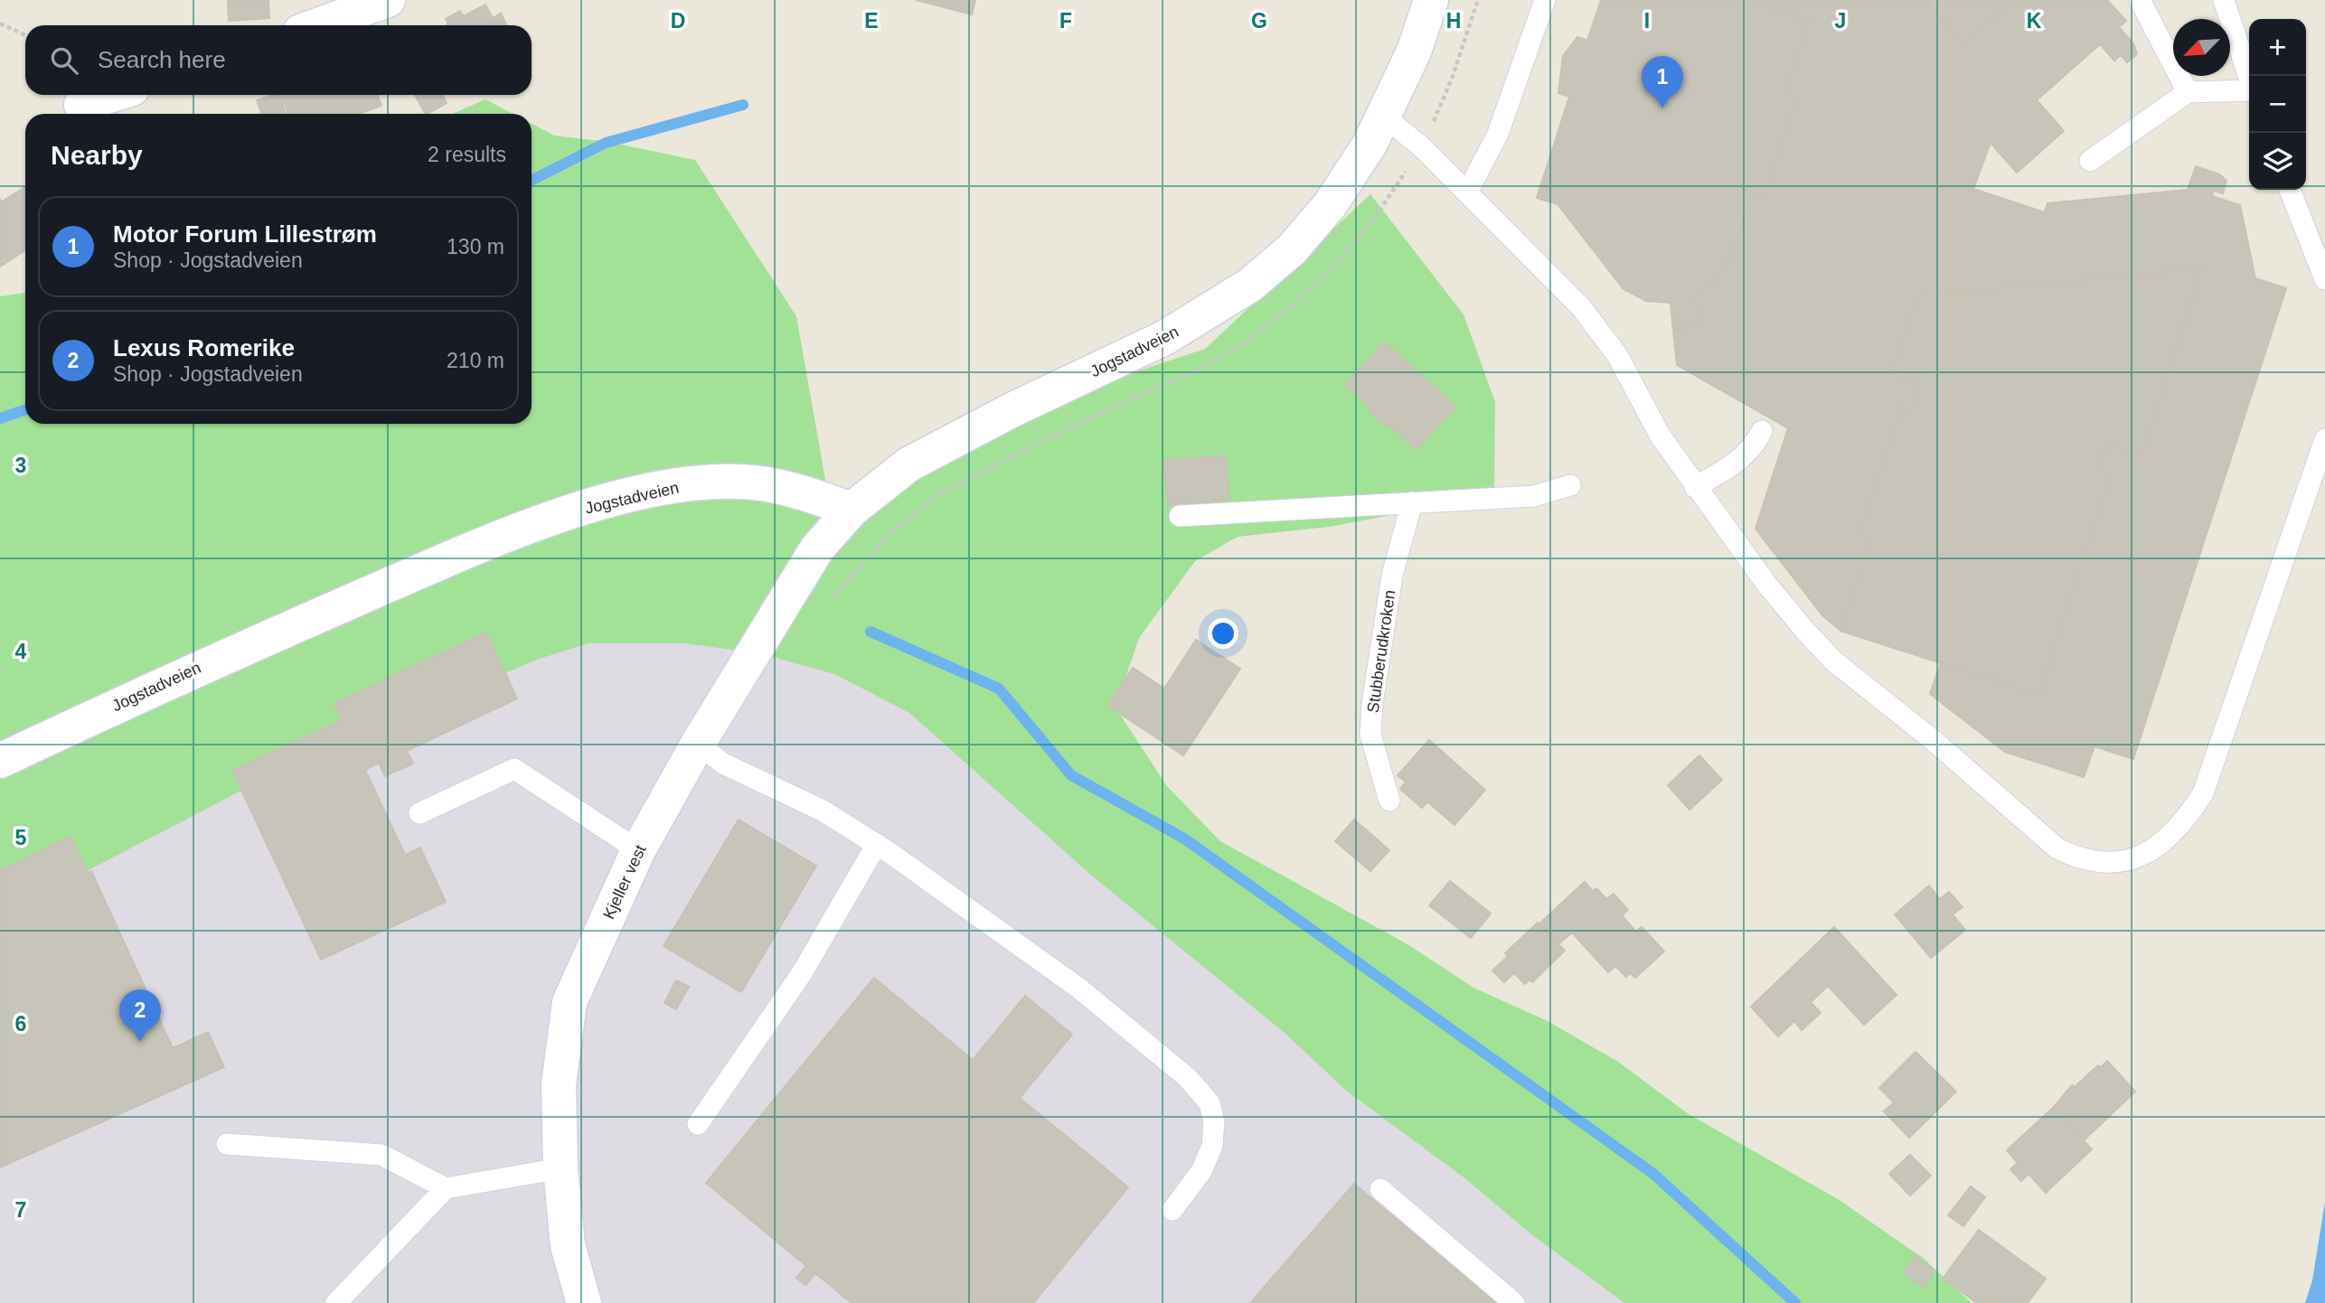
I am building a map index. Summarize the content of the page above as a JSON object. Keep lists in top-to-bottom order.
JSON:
{
  "streets": {
    "street": ["Jogstadveien", "Kjeller vest"],
    "lane": ["Stubberudkroken"]
  },
  "crossings": [
    ["Jogstadveien", "Kjeller vest"]
  ],
  "north": "bottom left",
  "page": {
    "map_buttons": ["+", "−"],
    "search": "Search here",
    "pins": ["1", "2"],
    "heading": ["Nearby", "2 results"],
    "list": [
      {
        "mark": "1",
        "name": "Motor Forum Lillestrøm",
        "note": "Shop · Jogstadveien",
        "value": "130 m"
      },
      {
        "mark": "2",
        "name": "Lexus Romerike",
        "note": "Shop · Jogstadveien",
        "value": "210 m"
      }
    ]
  },
  "grid": {
    "columns": [
      "D",
      "E",
      "F",
      "G",
      "H",
      "I",
      "J",
      "K"
    ],
    "rows": [
      "3",
      "4",
      "5",
      "6",
      "7"
    ]
  }
}
